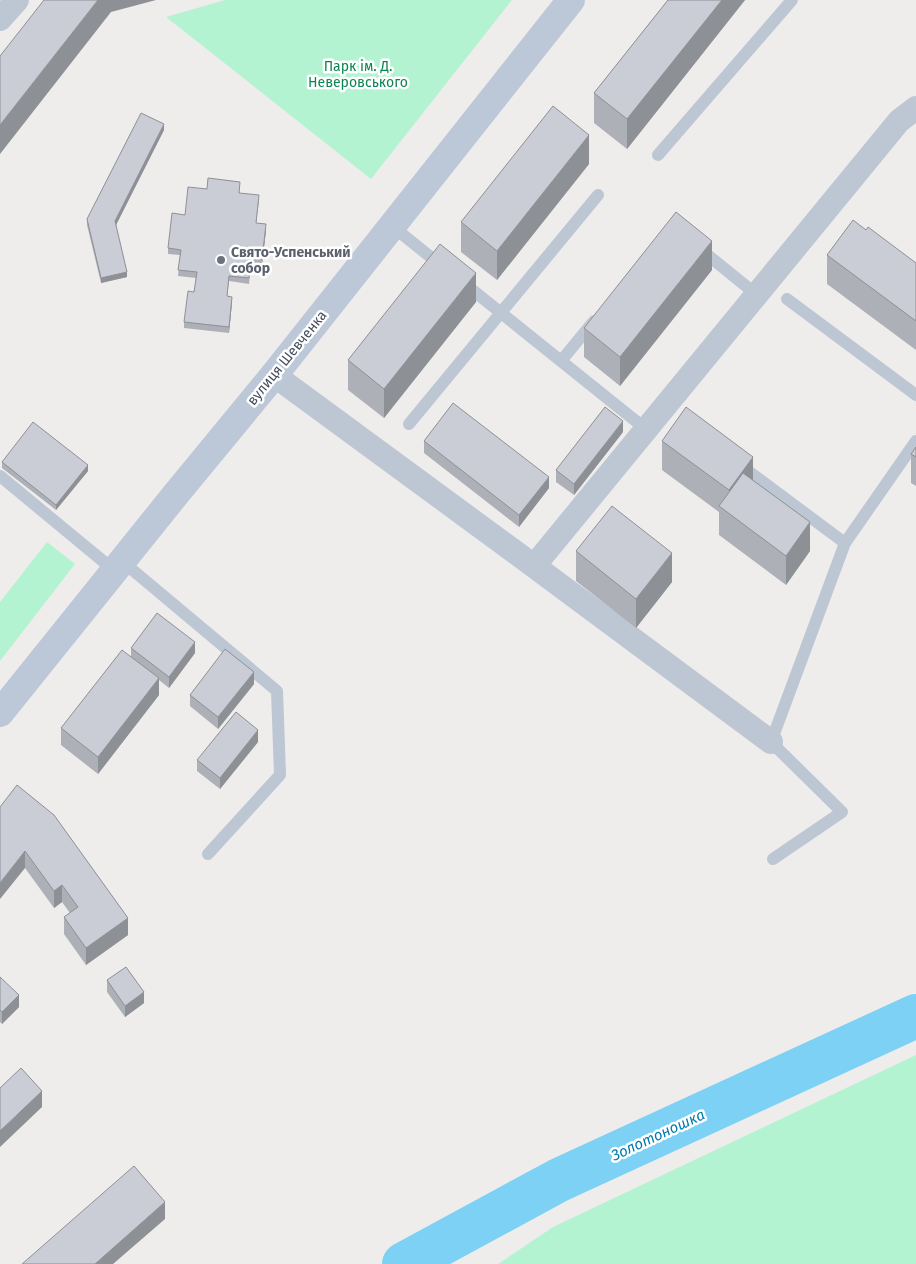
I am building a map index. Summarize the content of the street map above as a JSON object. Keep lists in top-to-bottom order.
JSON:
{
  "streets": {
    "main road": ["вулиця Шевченка"]
  },
  "water": ["Золотоношка"],
  "parks": ["Парк ім. Д. Неверовського"],
  "places": ["Свято-Успенський собор"]
}
